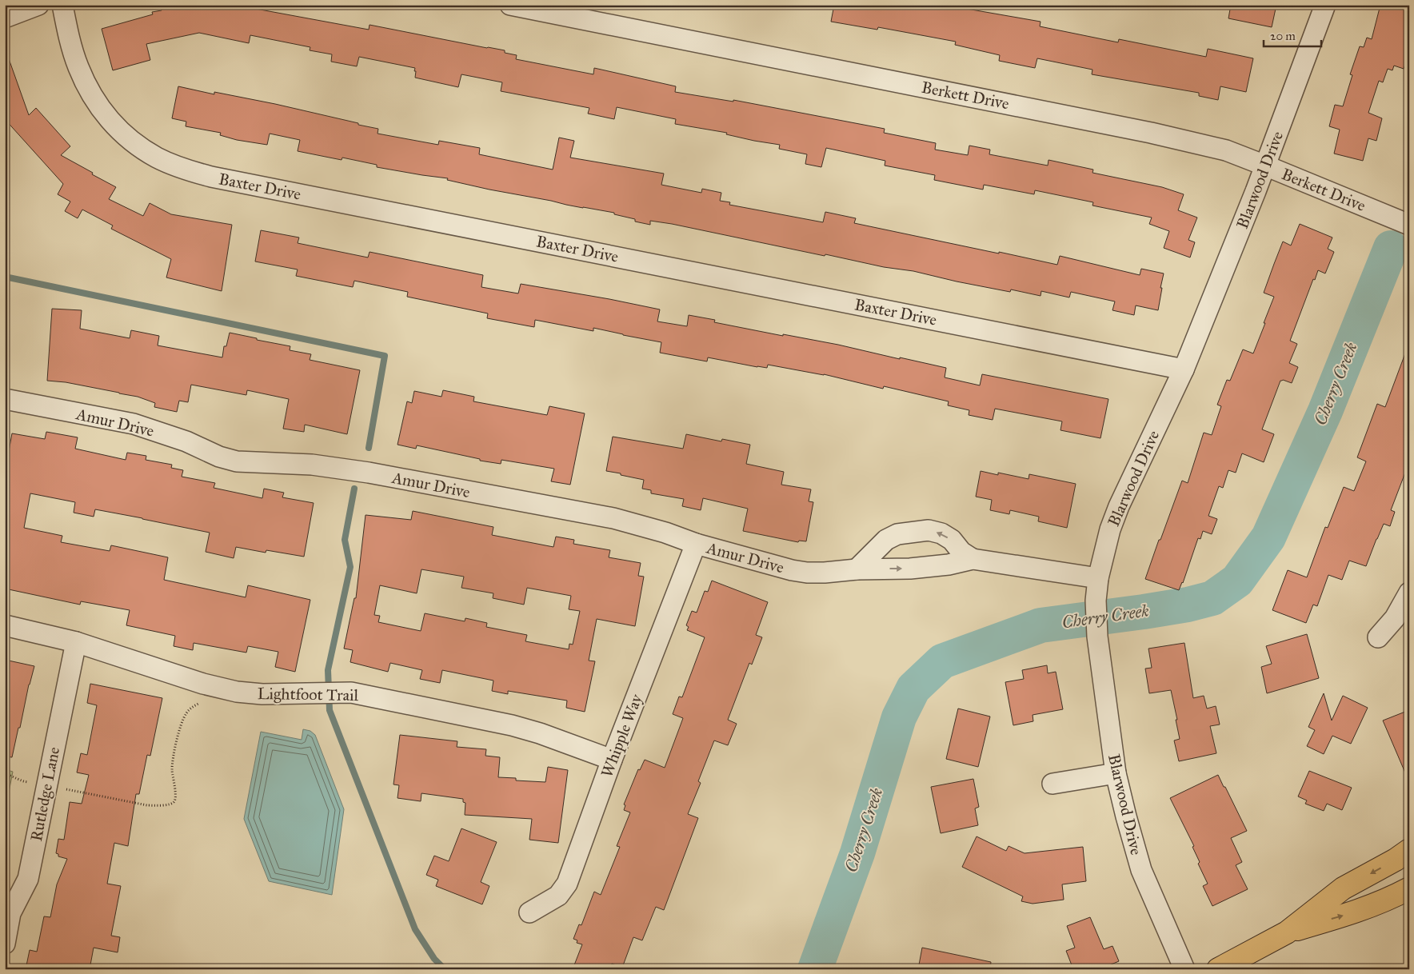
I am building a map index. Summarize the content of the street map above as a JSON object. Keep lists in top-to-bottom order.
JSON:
{
  "streets": {
    "street": [
      "Berkett Drive",
      "Blarwood Drive",
      "Baxter Drive",
      "Amur Drive",
      "Lightfoot Trail",
      "Whipple Way",
      "Rutledge Lane"
    ]
  },
  "crossings": [
    ["Berkett Drive", "Blarwood Drive"],
    ["Blarwood Drive", "Baxter Drive"],
    ["Blarwood Drive", "Amur Drive"],
    ["Amur Drive", "Whipple Way"],
    ["Lightfoot Trail", "Whipple Way"],
    ["Lightfoot Trail", "Rutledge Lane"]
  ],
  "water": ["Cherry Creek"],
  "scale_bar": "20 m"
}
